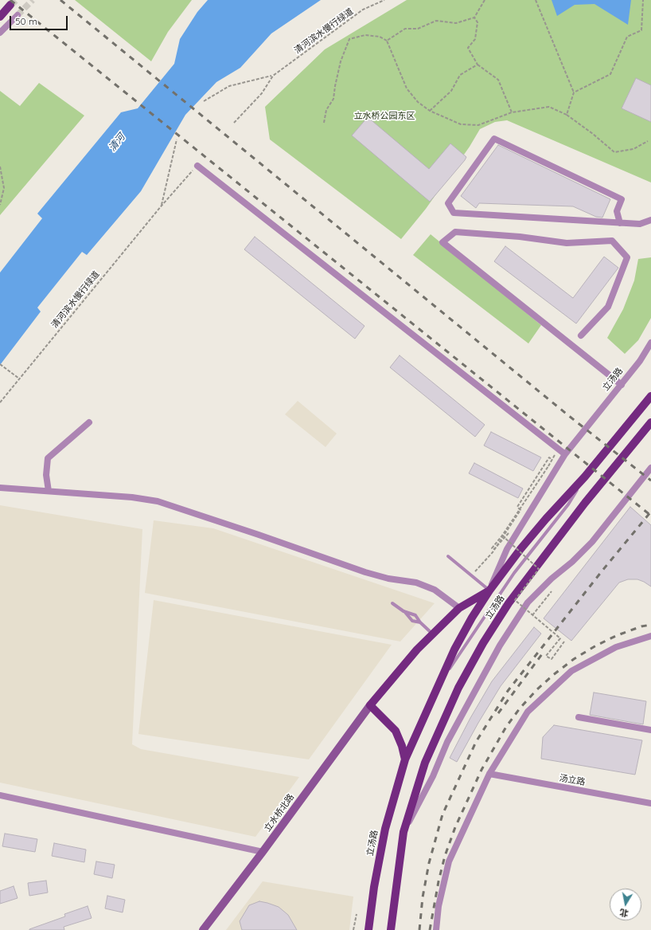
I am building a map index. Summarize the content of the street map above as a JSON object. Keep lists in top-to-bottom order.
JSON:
{
  "streets": {
    "main road": ["立汤路"],
    "street": ["汤立路", "立水桥北路"],
    "path": ["清河滨水慢行绿道"]
  },
  "water": ["清河"],
  "parks": ["立水桥公园东区"],
  "scale_bar": "50 m",
  "north": "bottom"
}
